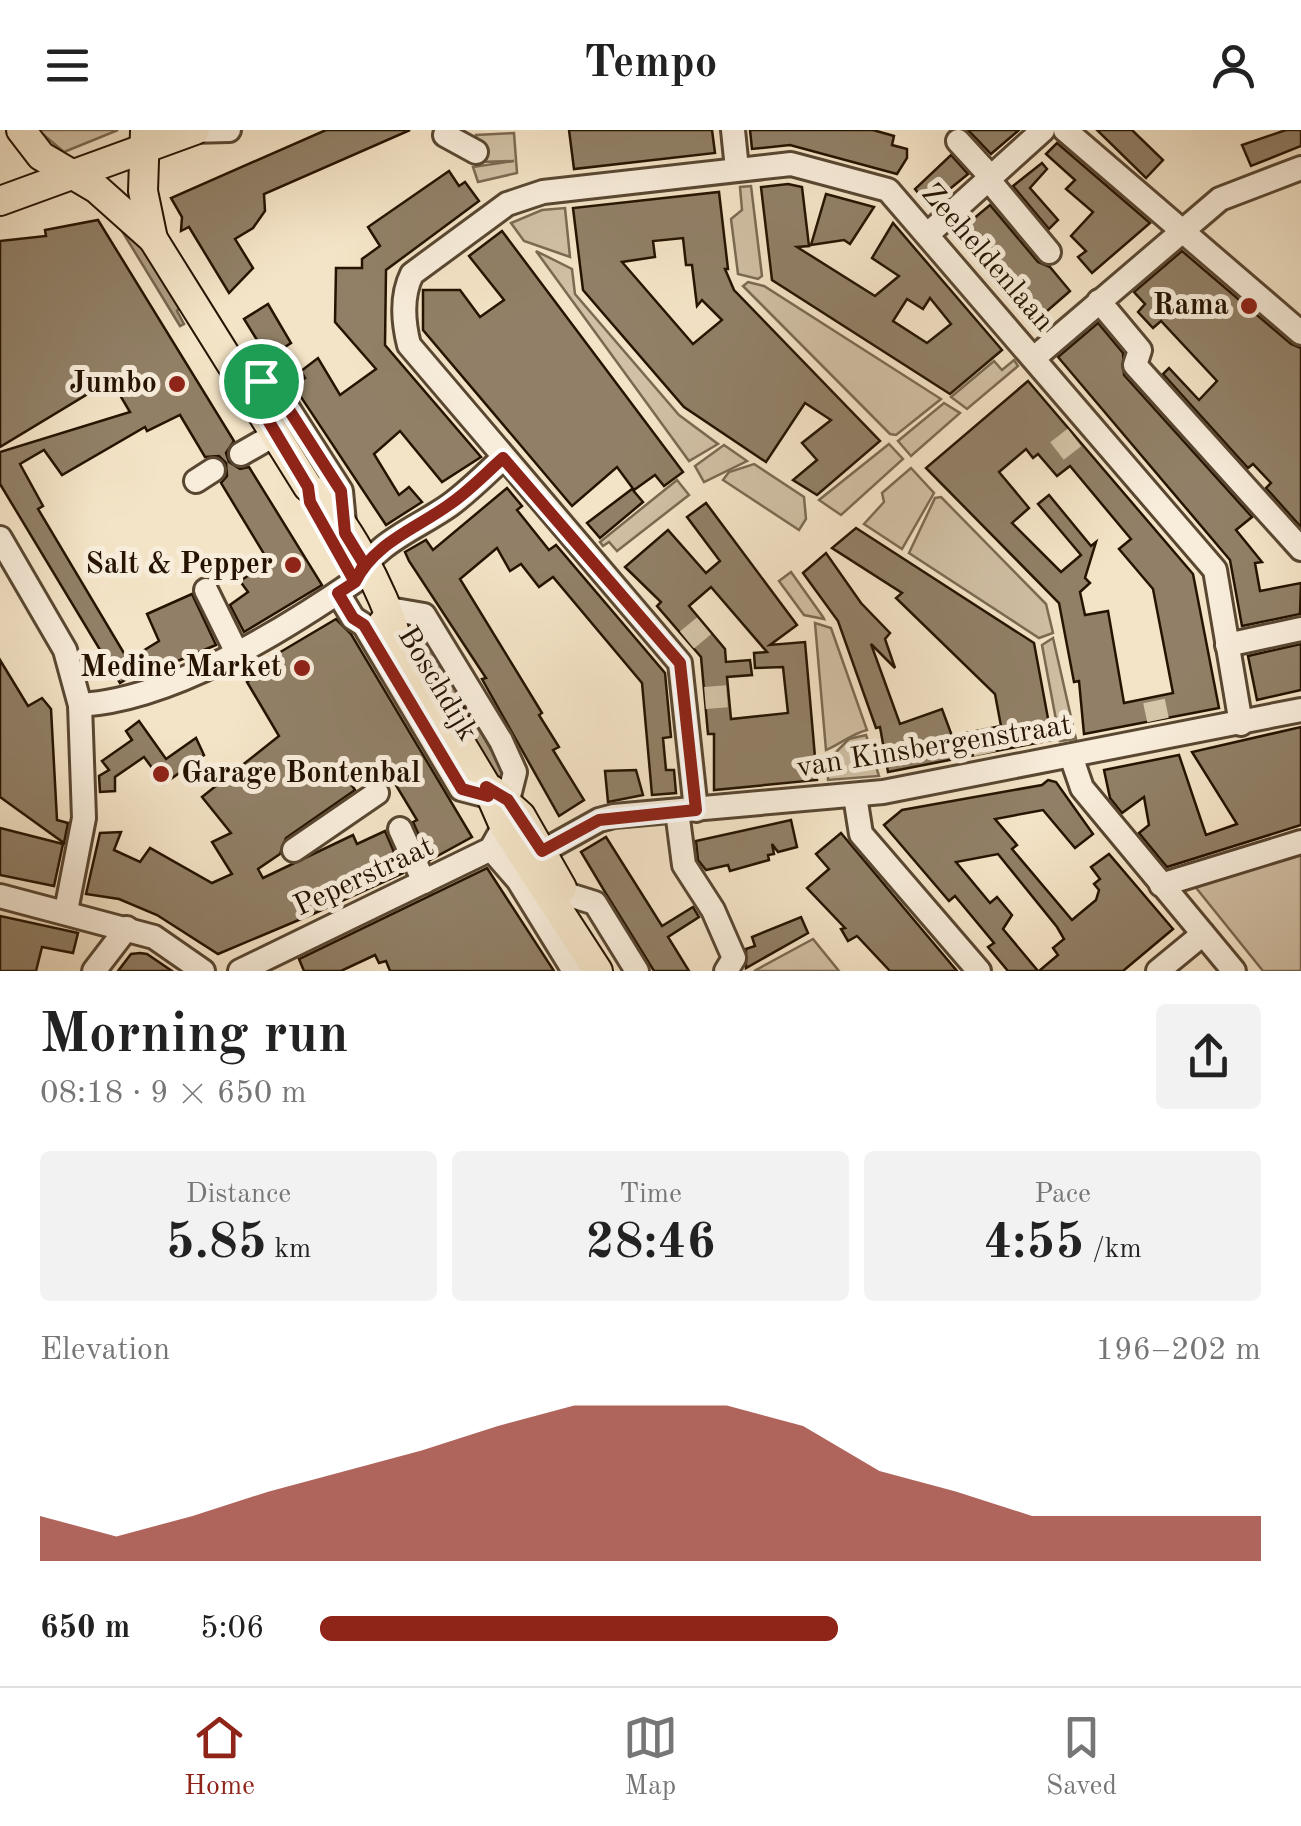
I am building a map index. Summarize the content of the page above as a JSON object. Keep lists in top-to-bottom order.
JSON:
{
  "streets": {
    "main road": ["Boschdijk"],
    "street": ["Zeeheldenlaan", "van Kinsbergenstraat", "Peperstraat"]
  },
  "crossings": [
    ["Zeeheldenlaan", "van Kinsbergenstraat"],
    ["Boschdijk", "van Kinsbergenstraat"],
    ["Boschdijk", "Peperstraat"]
  ],
  "places": [
    "Rama",
    "Jumbo",
    "Salt & Pepper",
    "Medine Market",
    "Garage Bontenbal"
  ],
  "page": {
    "header": "Tempo",
    "heading": ["Morning run", "08:18 · 9 × 650 m"],
    "stats": [
      ["Distance", "5.85 km"],
      ["Time", "28:46"],
      ["Pace", "4:55 /km"]
    ],
    "chart": ["Elevation", "196–202 m"],
    "list": [
      {
        "name": "650 m",
        "note": "5:06"
      }
    ],
    "tabs": ["Home", "Map", "Saved"]
  }
}
